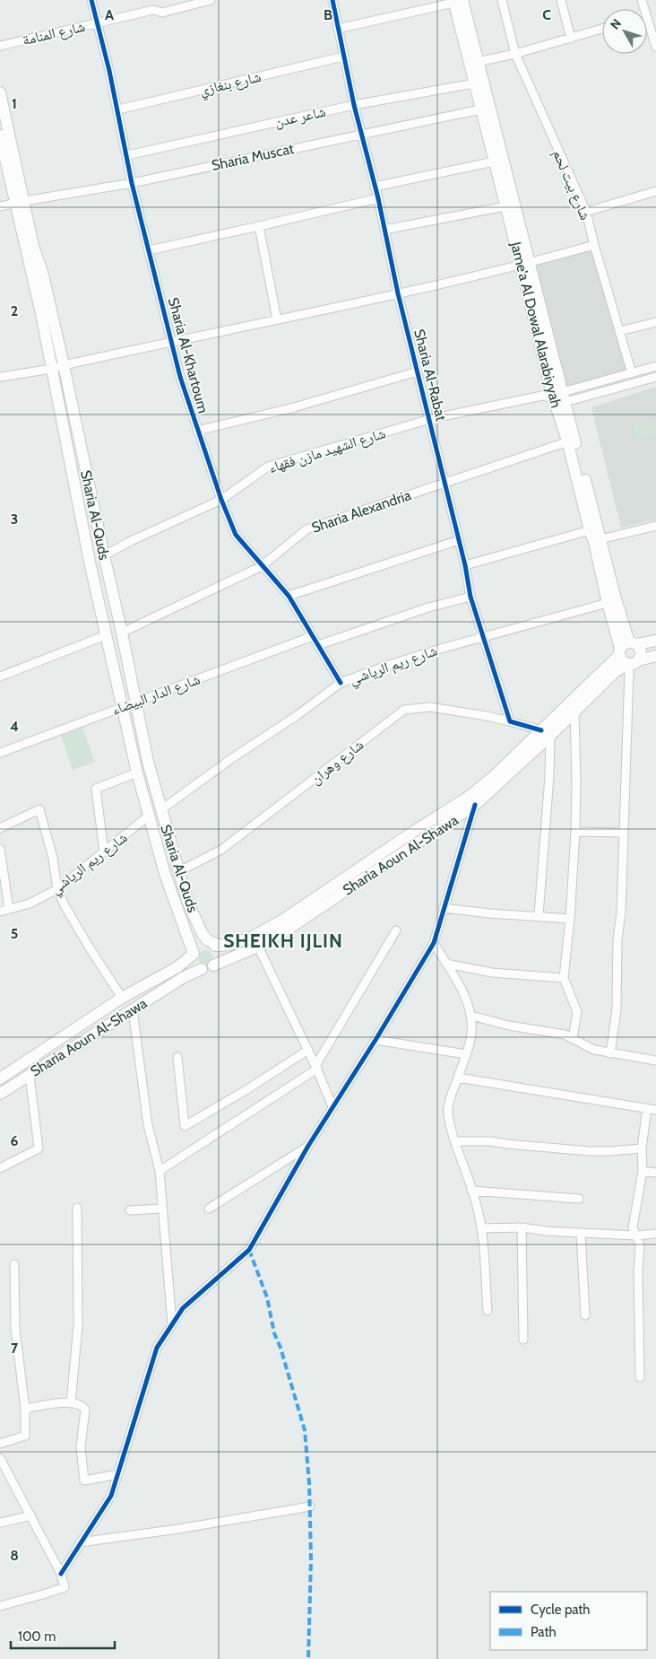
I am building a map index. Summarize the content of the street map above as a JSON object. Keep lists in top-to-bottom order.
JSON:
{
  "streets": {
    "main road": ["Jame'a Al Dowal Alarabiyyah", "Sharia Al-Quds", "Sharia Aoun Al-Shawa"],
    "street": [
      "شارع المنامة",
      "شارع بنغازي",
      "شاعر عدن",
      "Sharia Muscat",
      "شارع بيت لحم",
      "Sharia Al-Khartoum",
      "Sharia Al-Rabat",
      "شارع الشهيد مازن فقهاء",
      "Sharia Alexandria",
      "شارع ريم الرياشي",
      "شارع الدار البيضاء",
      "شارع وهران"
    ]
  },
  "crossings": [
    ["شارع المنامة", "Sharia Al-Khartoum"],
    ["شارع بنغازي", "Sharia Al-Khartoum"],
    ["شارع بنغازي", "Sharia Al-Rabat"],
    ["شاعر عدن", "Jame'a Al Dowal Alarabiyyah"],
    ["شاعر عدن", "Sharia Al-Khartoum"],
    ["شاعر عدن", "Sharia Al-Rabat"],
    ["Sharia Muscat", "Jame'a Al Dowal Alarabiyyah"],
    ["Sharia Muscat", "Sharia Al-Khartoum"],
    ["Sharia Muscat", "Sharia Al-Rabat"],
    ["Sharia Muscat", "Sharia Al-Quds"],
    ["شارع بيت لحم", "شارع الشهيد مازن فقهاء"],
    ["Jame'a Al Dowal Alarabiyyah", "شارع الشهيد مازن فقهاء"],
    ["Jame'a Al Dowal Alarabiyyah", "شارع ريم الرياشي"],
    ["Jame'a Al Dowal Alarabiyyah", "Sharia Aoun Al-Shawa"],
    ["Sharia Al-Khartoum", "شارع الشهيد مازن فقهاء"],
    ["Sharia Al-Khartoum", "Sharia Alexandria"],
    ["Sharia Al-Khartoum", "شارع ريم الرياشي"],
    ["Sharia Al-Khartoum", "شارع الدار البيضاء"],
    ["Sharia Al-Rabat", "شارع الشهيد مازن فقهاء"],
    ["Sharia Al-Rabat", "Sharia Alexandria"],
    ["Sharia Al-Rabat", "شارع ريم الرياشي"],
    ["Sharia Al-Rabat", "شارع وهران"],
    ["شارع الشهيد مازن فقهاء", "Sharia Al-Quds"],
    ["Sharia Alexandria", "Sharia Al-Quds"],
    ["Sharia Al-Quds", "شارع ريم الرياشي"],
    ["Sharia Al-Quds", "شارع الدار البيضاء"],
    ["Sharia Al-Quds", "شارع وهران"],
    ["Sharia Al-Quds", "Sharia Aoun Al-Shawa"]
  ],
  "districts": ["SHEIKH IJLIN"],
  "legend": ["Cycle path", "Path"],
  "scale_bar": "100 m",
  "north": "top left",
  "grid": {
    "columns": ["A", "B", "C"],
    "rows": [
      "1",
      "2",
      "3",
      "4",
      "5",
      "6",
      "7",
      "8"
    ]
  }
}
